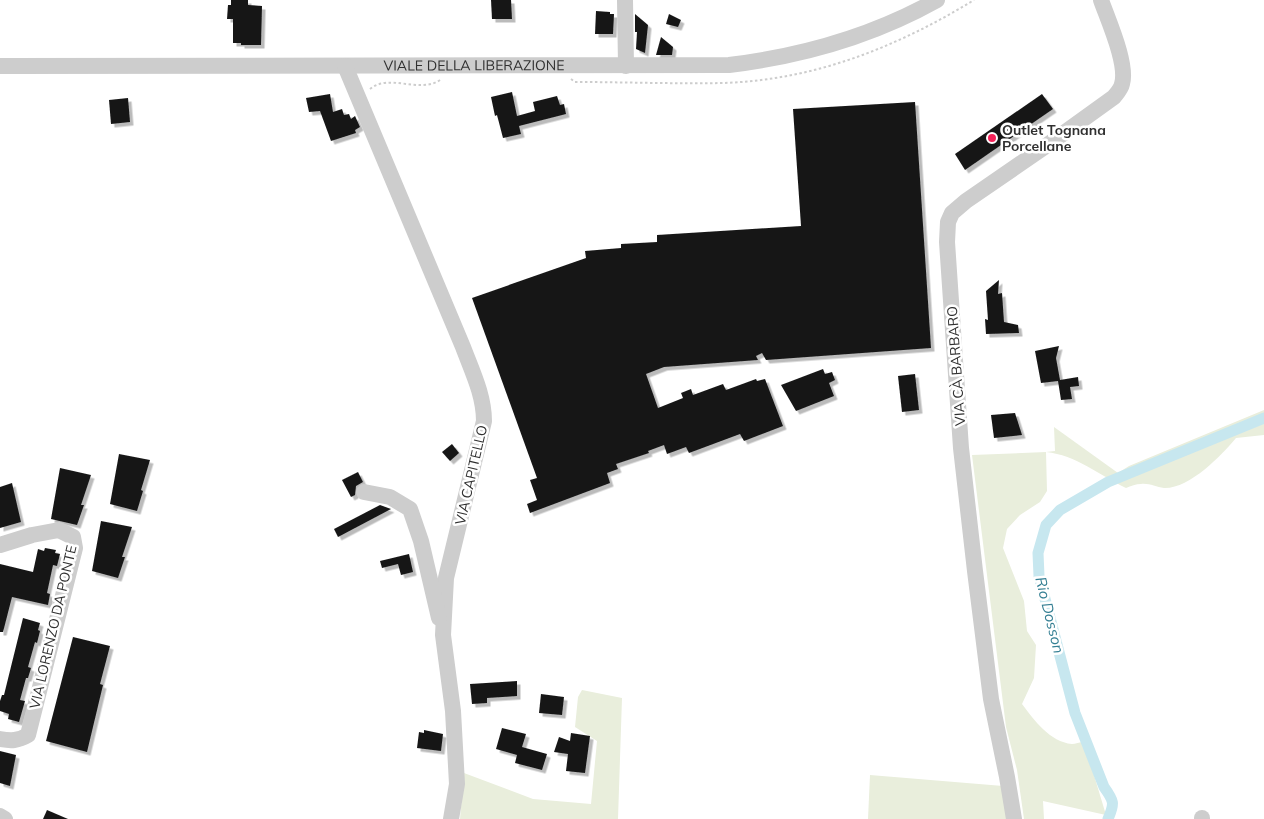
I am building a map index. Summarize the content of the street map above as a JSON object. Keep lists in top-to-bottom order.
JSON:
{
  "streets": {
    "street": [
      "VIALE DELLA LIBERAZIONE",
      "VIA CÀ BARBARO",
      "VIA CAPITELLO",
      "VIA LORENZO DA PONTE"
    ]
  },
  "crossings": [
    ["VIALE DELLA LIBERAZIONE", "VIA CAPITELLO"]
  ],
  "water": ["Rio Dosson"],
  "places": ["Outlet Tognana Porcellane"]
}
